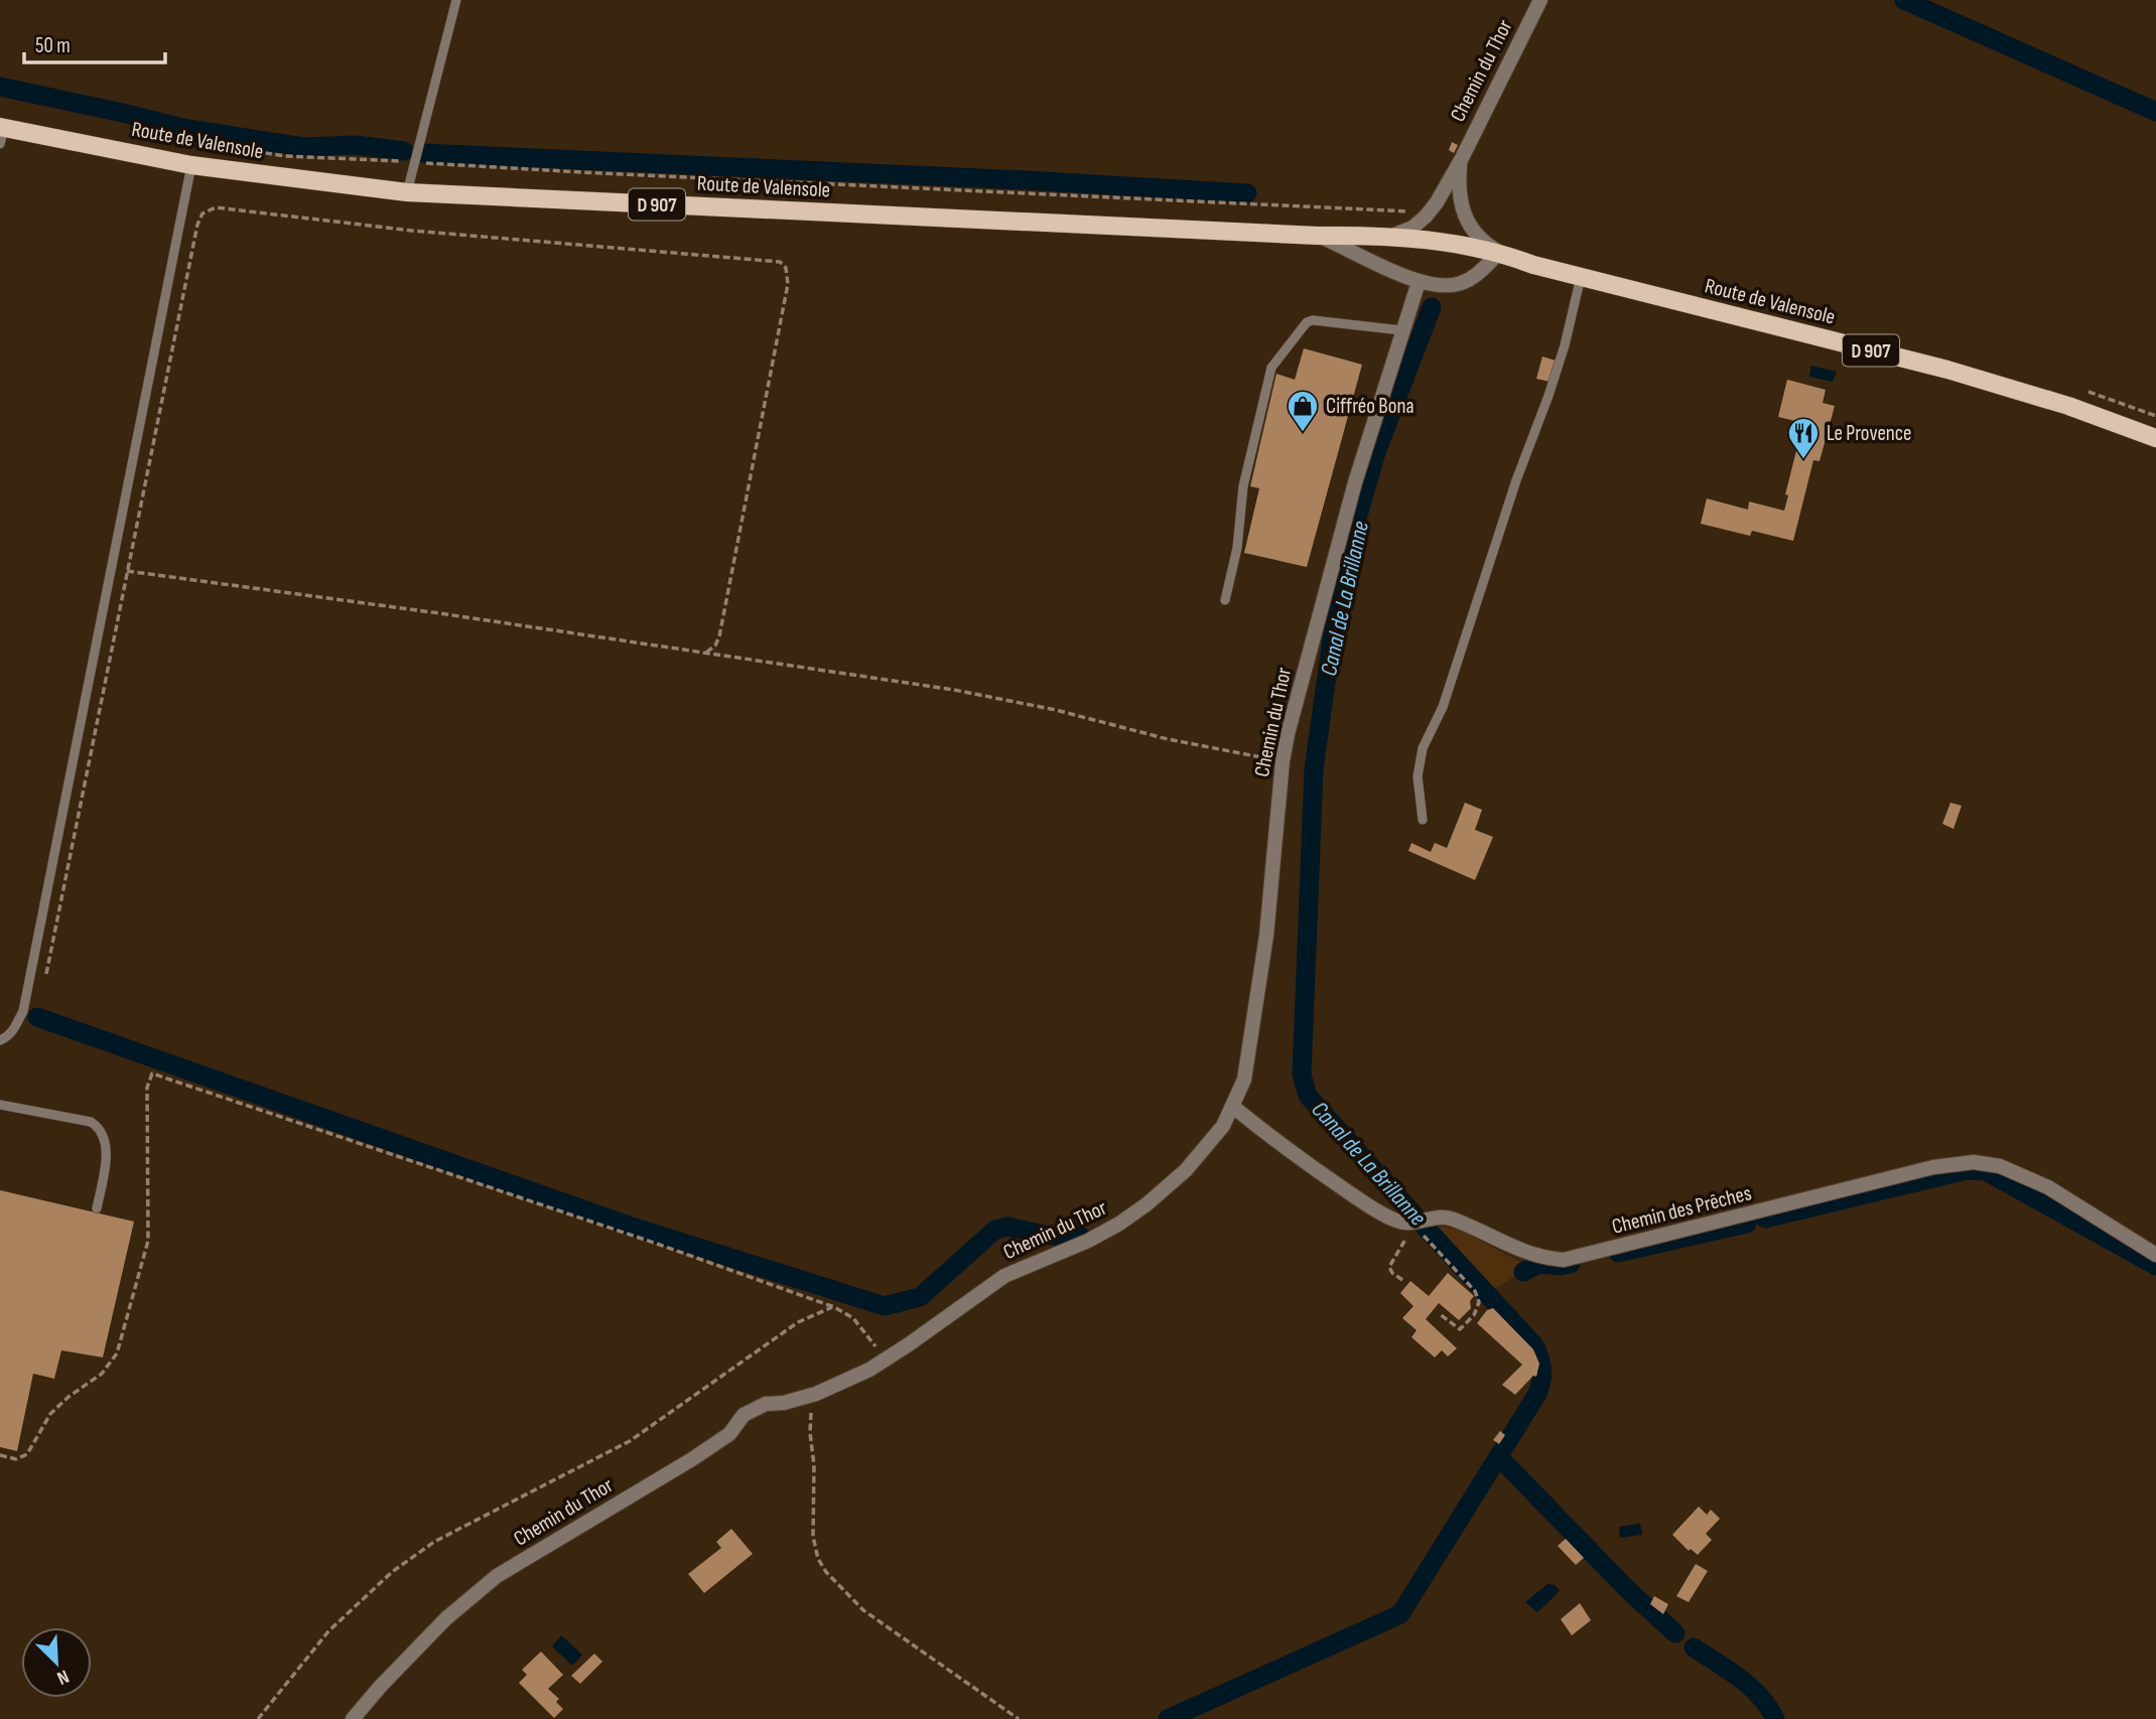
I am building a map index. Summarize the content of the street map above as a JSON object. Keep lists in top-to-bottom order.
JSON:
{
  "streets": {
    "main road": ["Route de Valensole", "D 907"],
    "street": ["Chemin du Thor", "Chemin des Prêches"]
  },
  "crossings": [
    ["Chemin du Thor", "Route de Valensole"],
    ["Chemin du Thor", "Chemin des Prêches"]
  ],
  "water": ["Canal de La Brillanne"],
  "places": {
    "shop": ["Ciffréo Bona"],
    "restaurant": ["Le Provence"]
  },
  "scale_bar": "50 m",
  "north": "bottom right"
}
